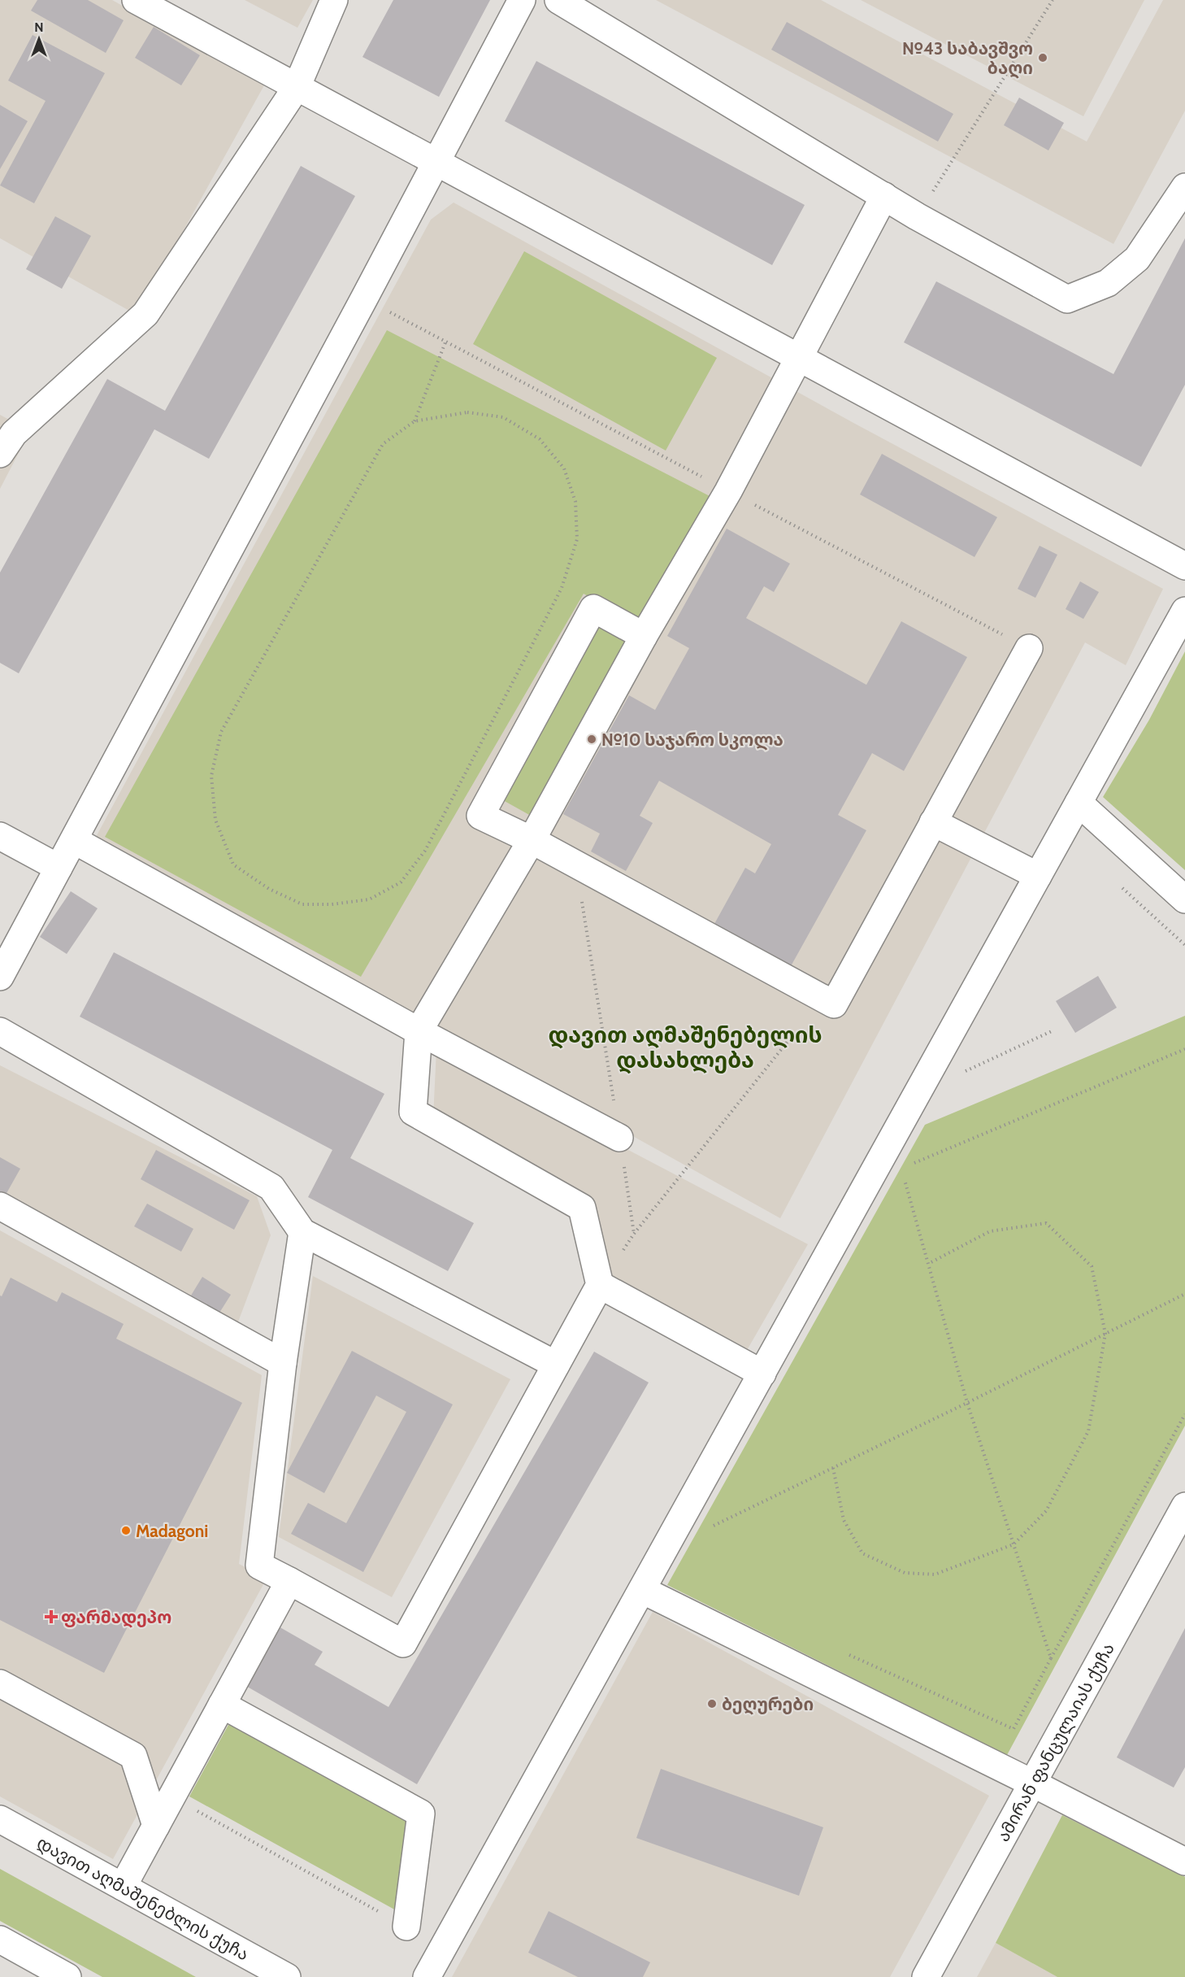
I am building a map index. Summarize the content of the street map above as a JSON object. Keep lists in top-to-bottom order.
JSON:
{
  "streets": {
    "street": ["ამირან ფანცულაიას ქუჩა", "დავით აღმაშენებლის ქუჩა"]
  },
  "districts": ["დავით აღმაშენებელის დასახლება"],
  "places": {
    "other": [
      "№43 საბავშვო ბაღი",
      "№10 საჯარო სკოლა",
      "Madagoni",
      "ბეღურები"
    ],
    "health": ["ფარმადეპო"]
  },
  "north": "top"
}
